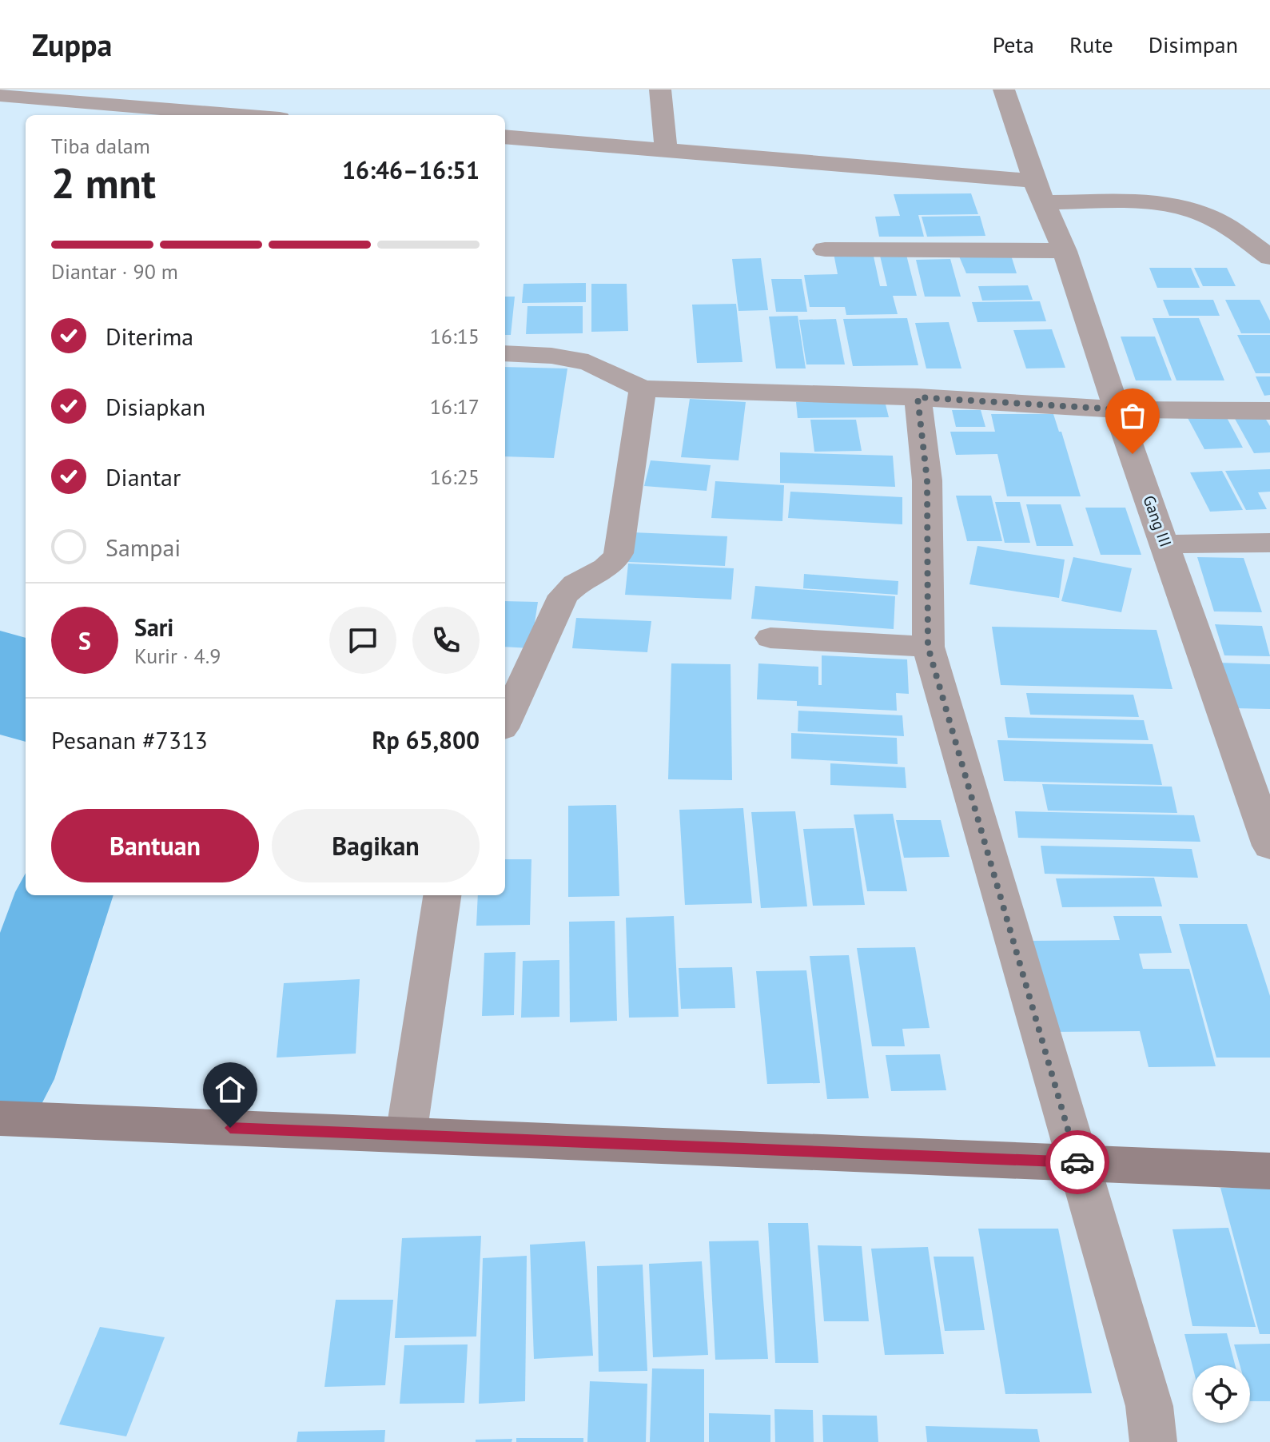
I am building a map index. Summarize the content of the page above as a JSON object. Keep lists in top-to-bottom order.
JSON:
{
  "streets": {
    "street": ["Gang III"]
  },
  "page": {
    "header": "Zuppa",
    "nav": ["Peta", "Rute", "Disimpan"],
    "heading": ["2 mnt", "Tiba dalam", "16:46–16:51"],
    "panel": [
      "Sari",
      "Kurir · 4.9",
      "Pesanan #7313",
      "Rp 65,800"
    ],
    "bar": "Diantar · 90 m",
    "list": [
      ["Diterima", "16:15"],
      ["Disiapkan", "16:17"],
      ["Diantar", "16:25"],
      "Sampai"
    ],
    "round": "S",
    "buttons": ["Bantuan", "Bagikan"]
  }
}
